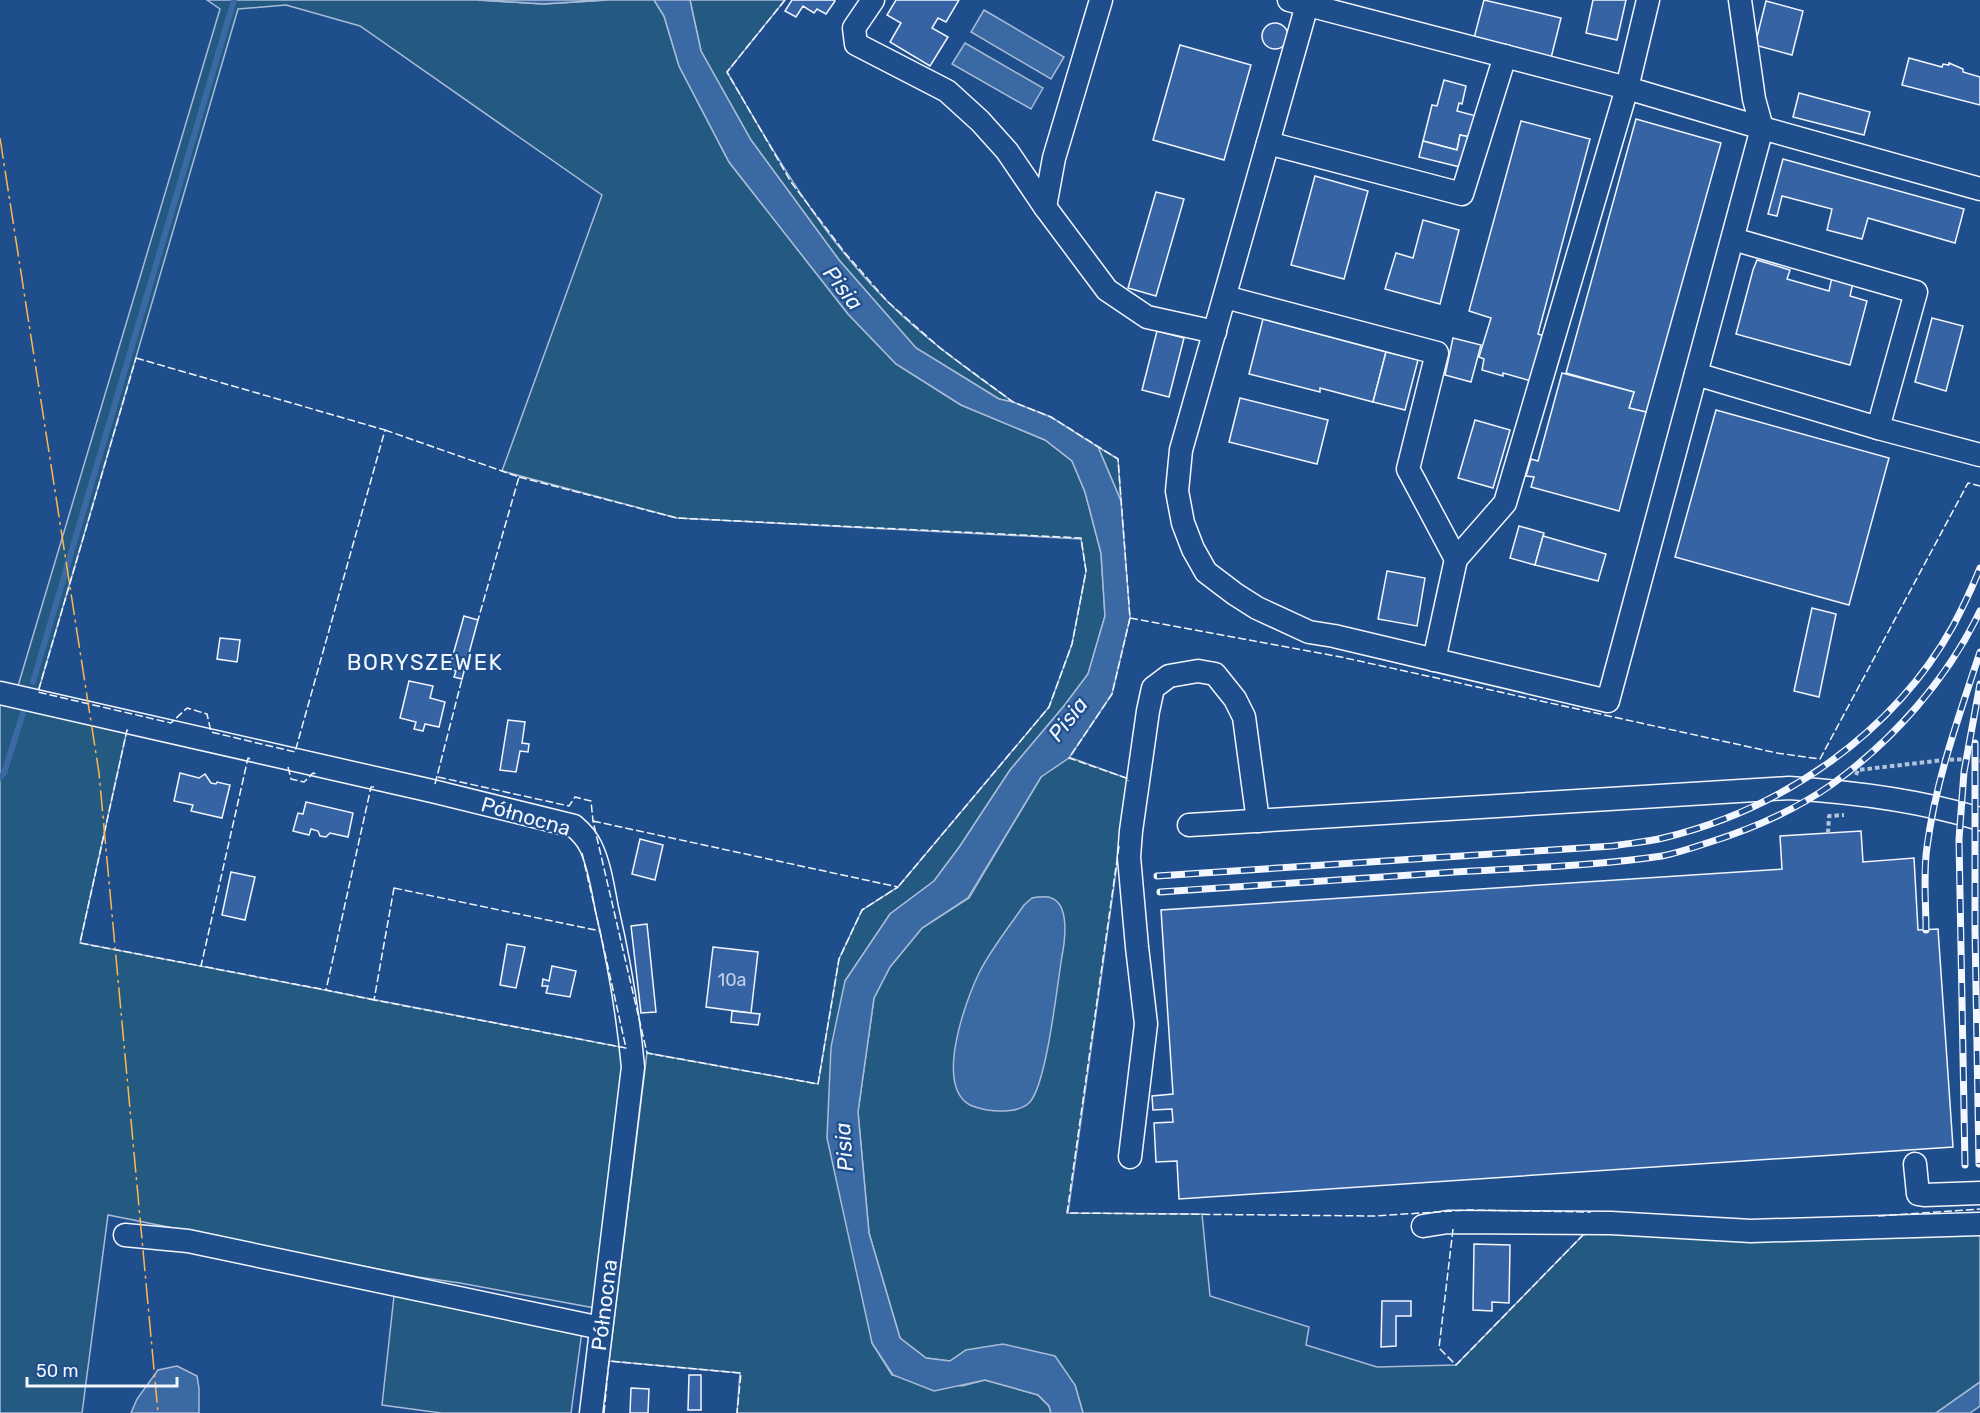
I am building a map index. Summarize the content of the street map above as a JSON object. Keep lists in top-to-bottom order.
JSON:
{
  "streets": {
    "street": ["Północna"]
  },
  "districts": ["BORYSZEWEK"],
  "water": ["Pisia"],
  "house_numbers": ["10a"],
  "scale_bar": "50 m"
}
